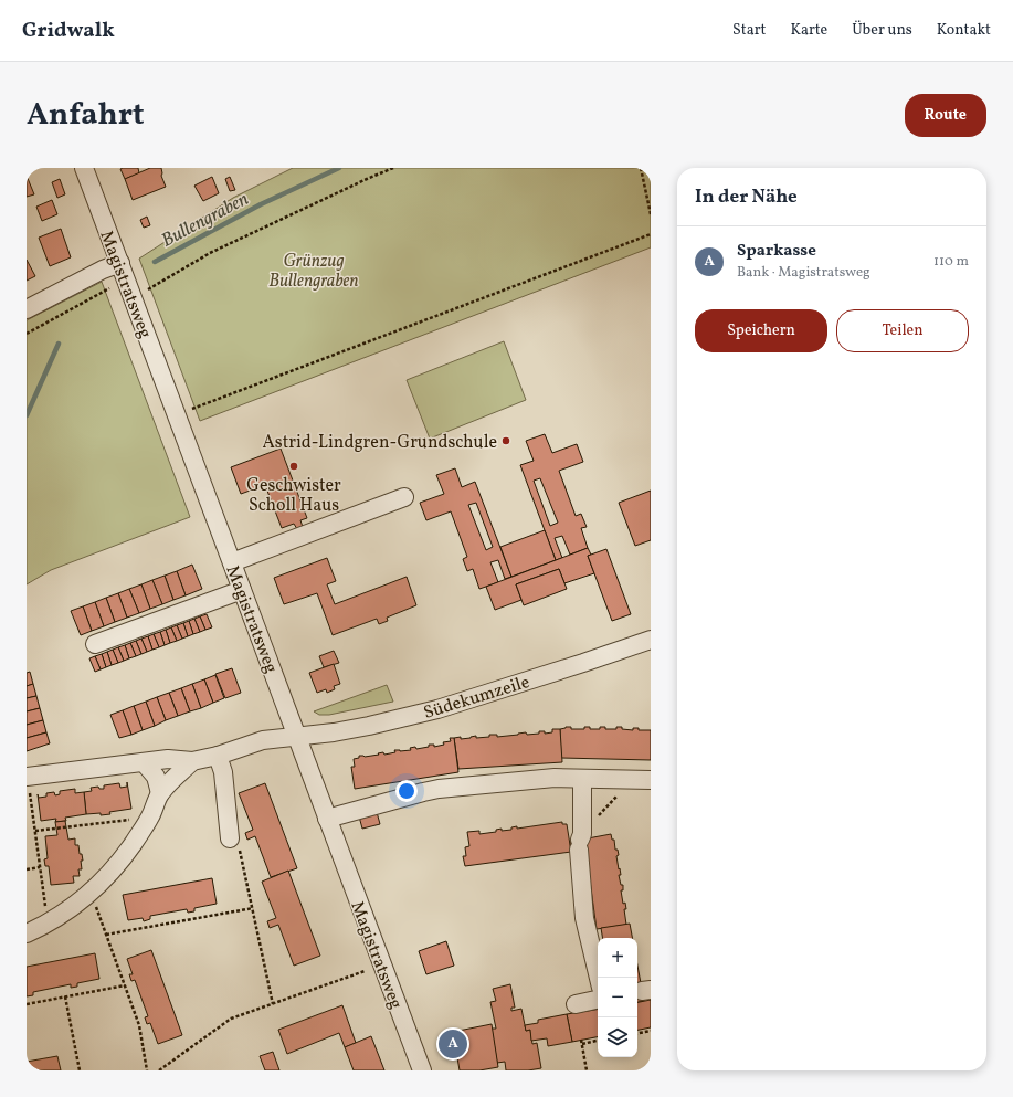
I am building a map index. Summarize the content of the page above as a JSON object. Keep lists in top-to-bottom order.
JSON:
{
  "streets": {
    "street": ["Magistratsweg", "Südekumzeile"]
  },
  "crossings": [
    ["Magistratsweg", "Südekumzeile"]
  ],
  "water": ["Bullengraben"],
  "parks": ["Grünzug Bullengraben"],
  "places": ["Astrid-Lindgren-Grundschule", "Geschwister Scholl Haus"],
  "page": {
    "header": "Gridwalk",
    "nav": [
      "Start",
      "Karte",
      "Über uns",
      "Kontakt"
    ],
    "title": "Anfahrt",
    "buttons": [
      "Route",
      ["Speichern", "Teilen"]
    ],
    "heading": "In der Nähe",
    "list": [
      {
        "mark": "A",
        "name": "Sparkasse",
        "note": "Bank · Magistratsweg",
        "value": "110 m"
      }
    ],
    "map_buttons": ["+", "−"],
    "pins": "A"
  }
}
